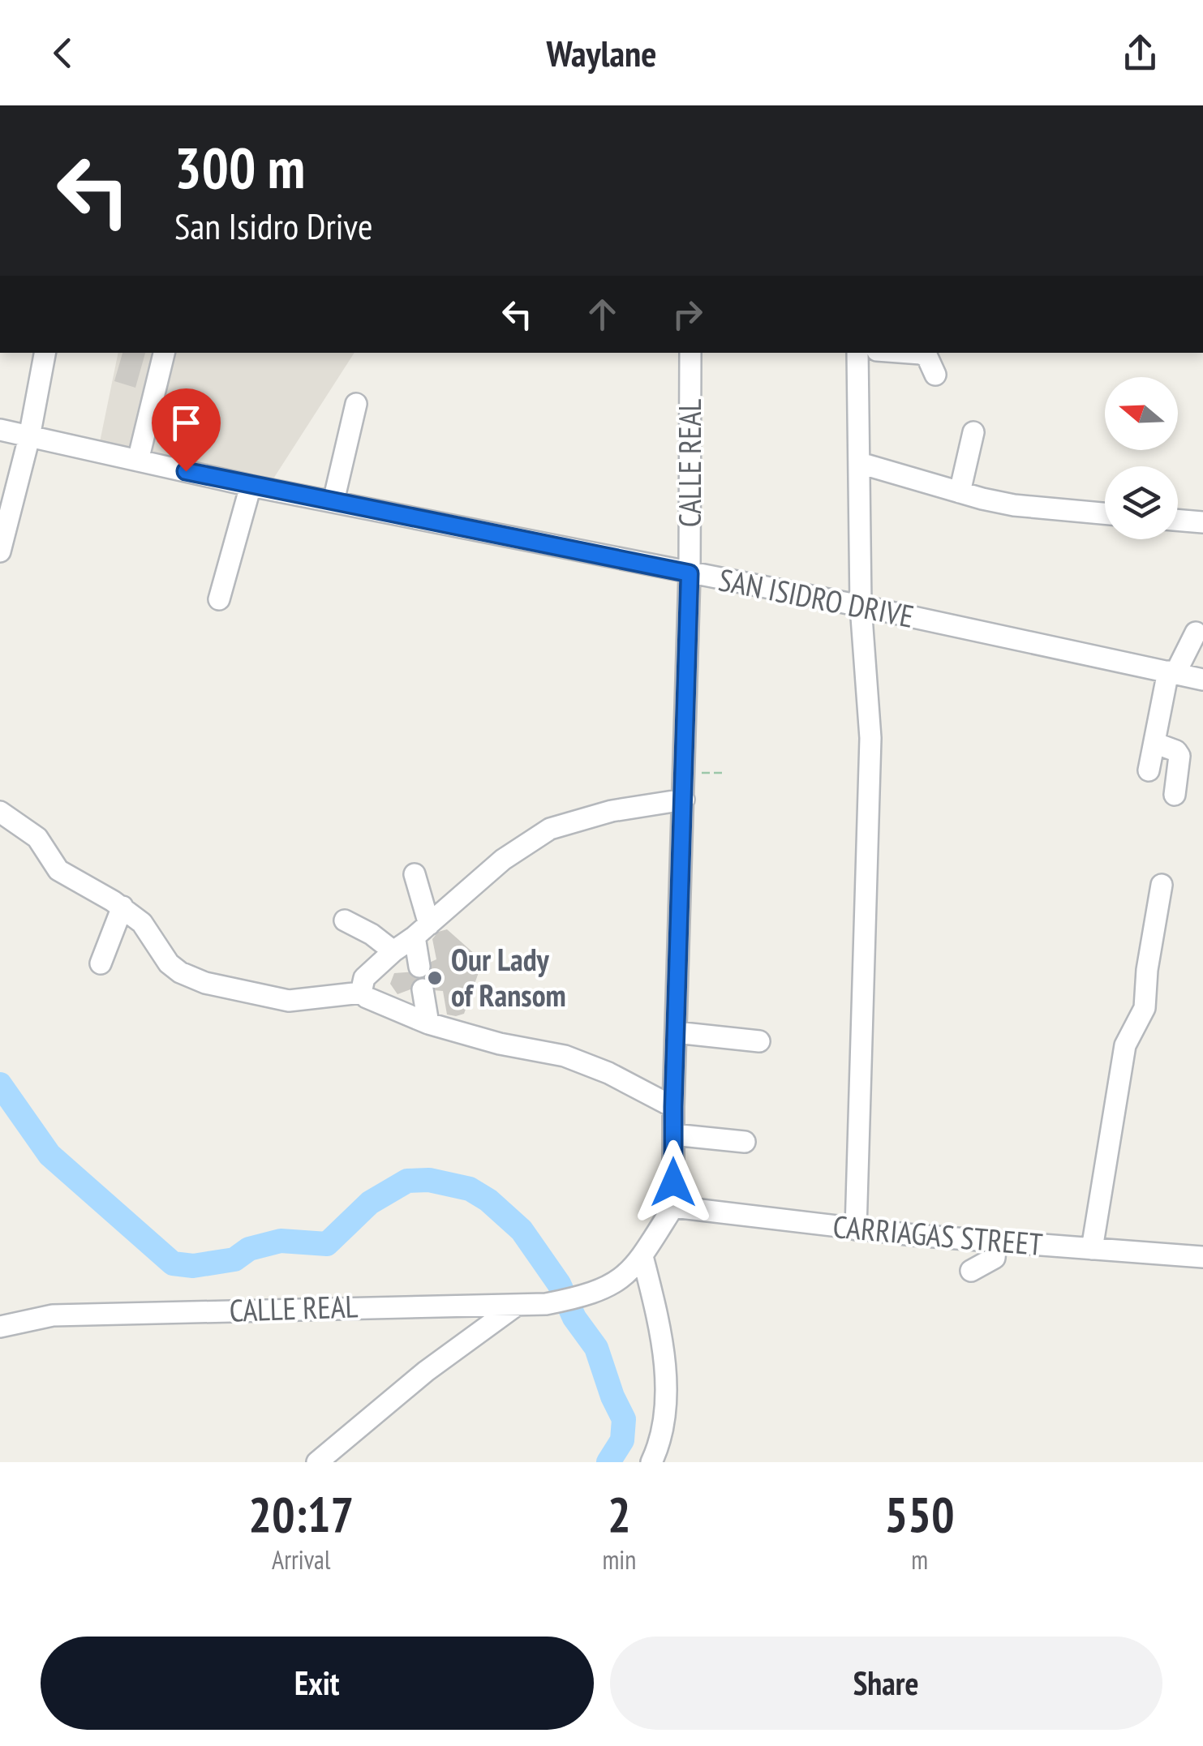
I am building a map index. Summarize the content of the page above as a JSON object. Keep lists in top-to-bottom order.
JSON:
{
  "streets": {
    "street": ["CALLE REAL", "SAN ISIDRO DRIVE", "CARRIAGAS STREET"]
  },
  "crossings": [
    ["CALLE REAL", "SAN ISIDRO DRIVE"],
    ["CALLE REAL", "CARRIAGAS STREET"]
  ],
  "places": ["Our Lady of Ransom"],
  "north": "left",
  "page": {
    "header": "Waylane",
    "turn": ["300 m", "San Isidro Drive"],
    "eta": [
      "20:17",
      "Arrival",
      "2",
      "min",
      "550",
      "m"
    ],
    "buttons": ["Exit", "Share"]
  }
}
